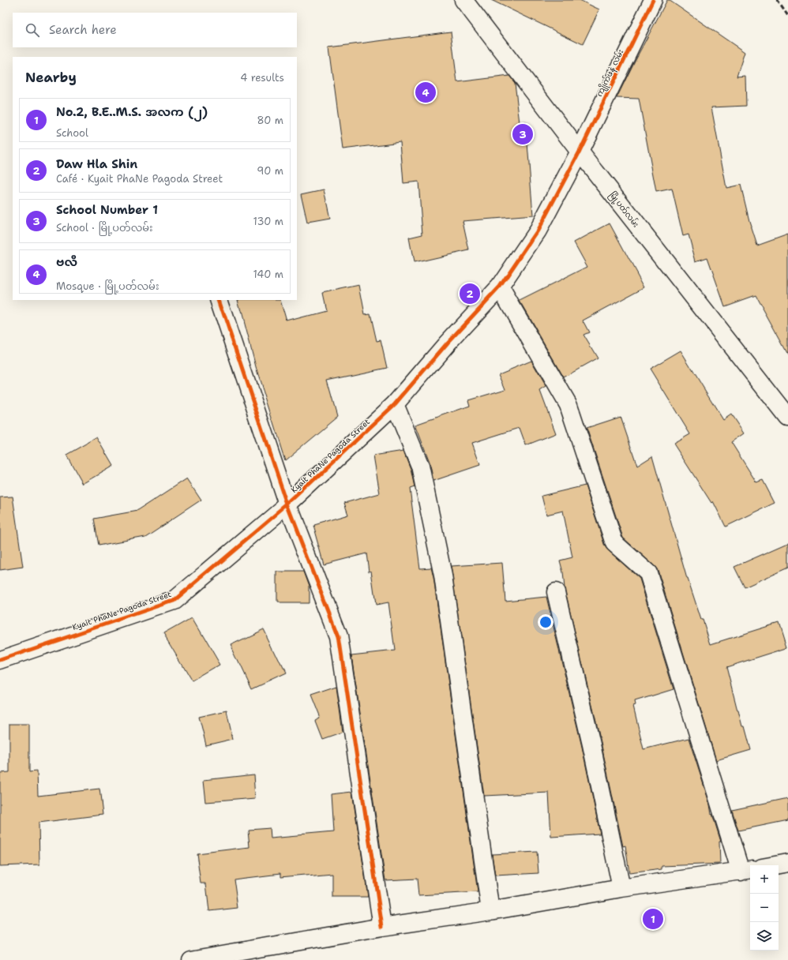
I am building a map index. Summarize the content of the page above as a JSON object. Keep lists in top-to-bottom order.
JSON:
{
  "streets": {
    "street": ["ကျိုက်ဖနဲ လမ်း", "မြို့ပတ်လမ်း", "Kyait PhaNe Pagoda Street"]
  },
  "crossings": [
    ["ကျိုက်ဖနဲ လမ်း", "မြို့ပတ်လမ်း"],
    ["ကျိုက်ဖနဲ လမ်း", "Kyait PhaNe Pagoda Street"],
    ["မြို့ပတ်လမ်း", "Kyait PhaNe Pagoda Street"]
  ],
  "page": {
    "search": "Search here",
    "heading": ["Nearby", "4 results"],
    "pins": [
      "4",
      "3",
      "2",
      "1"
    ],
    "list": [
      {
        "mark": "1",
        "name": "No.2, B.E..M.S. အလက (၂)",
        "note": "School",
        "value": "80 m"
      },
      {
        "mark": "2",
        "name": "Daw Hla Shin",
        "note": "Café · Kyait PhaNe Pagoda Street",
        "value": "90 m"
      },
      {
        "mark": "3",
        "name": "School Number 1",
        "note": "School · မြို့ပတ်လမ်း",
        "value": "130 m"
      },
      {
        "mark": "4",
        "name": "ဗလီ",
        "note": "Mosque · မြို့ပတ်လမ်း",
        "value": "140 m"
      }
    ],
    "map_buttons": ["+", "−"]
  }
}
